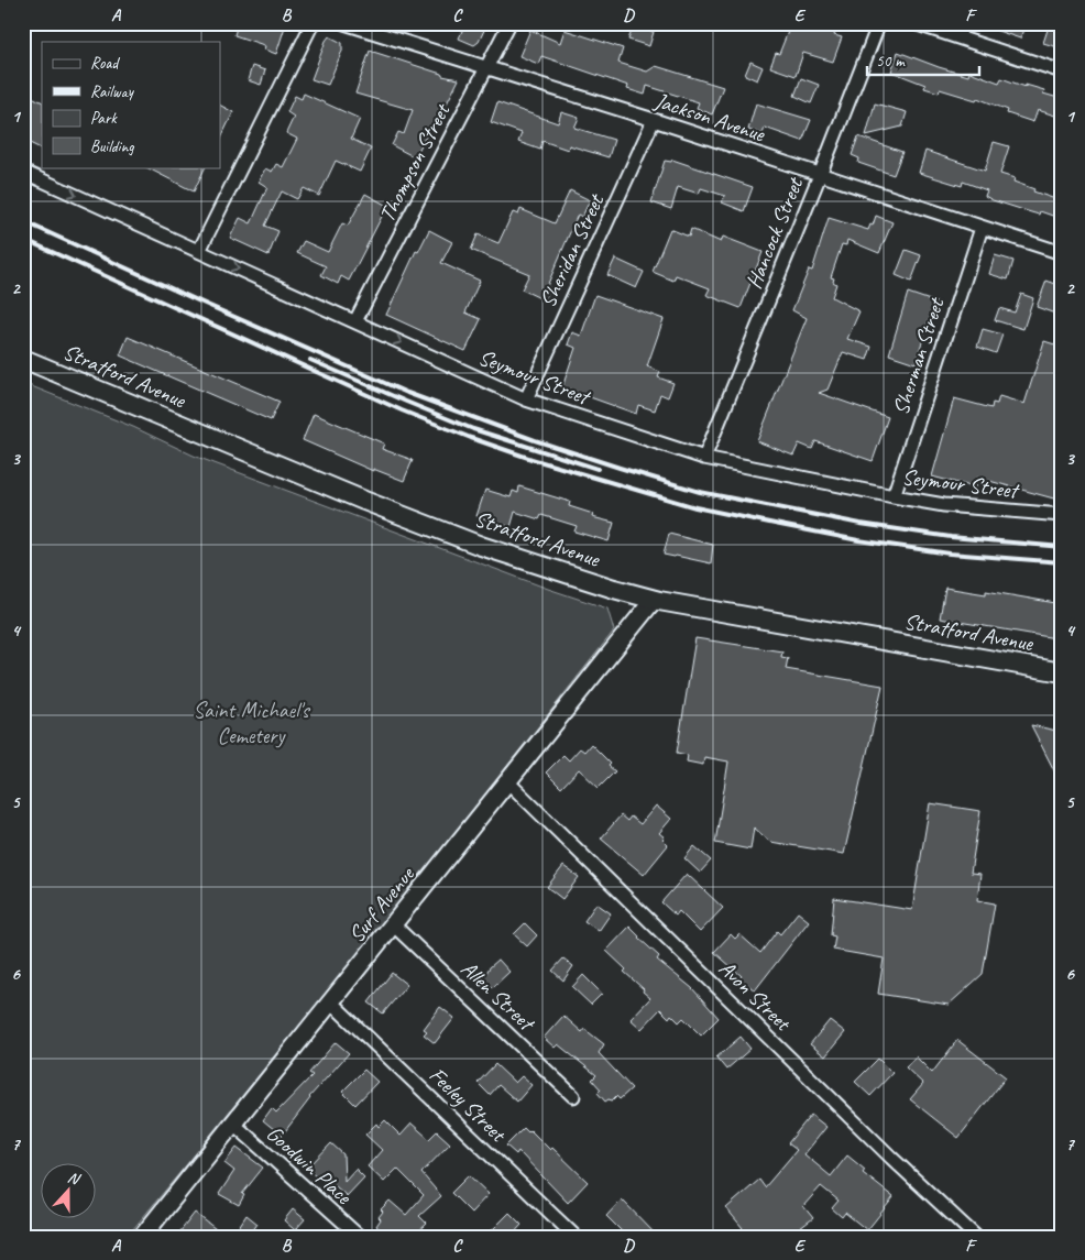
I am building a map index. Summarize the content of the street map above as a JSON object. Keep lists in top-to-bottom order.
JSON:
{
  "streets": {
    "main road": ["Stratford Avenue"],
    "street": [
      "Jackson Avenue",
      "Thompson Street",
      "Hancock Street",
      "Sheridan Street",
      "Sherman Street",
      "Seymour Street",
      "Surf Avenue",
      "Allen Street",
      "Avon Street",
      "Feeley Street",
      "Goodwin Place"
    ]
  },
  "crossings": [
    ["Jackson Avenue", "Thompson Street"],
    ["Jackson Avenue", "Hancock Street"],
    ["Jackson Avenue", "Sheridan Street"],
    ["Jackson Avenue", "Sherman Street"],
    ["Thompson Street", "Seymour Street"],
    ["Hancock Street", "Seymour Street"],
    ["Sheridan Street", "Seymour Street"],
    ["Sherman Street", "Seymour Street"],
    ["Stratford Avenue", "Surf Avenue"],
    ["Surf Avenue", "Allen Street"],
    ["Surf Avenue", "Avon Street"],
    ["Surf Avenue", "Feeley Street"],
    ["Surf Avenue", "Goodwin Place"]
  ],
  "one_way": ["Seymour Street"],
  "parks": ["Saint Michael's Cemetery"],
  "legend": [
    "Road",
    "Railway",
    "Park",
    "Building"
  ],
  "scale_bar": "50 m",
  "north": "top",
  "grid": {
    "columns": [
      "A",
      "B",
      "C",
      "D",
      "E",
      "F"
    ],
    "rows": [
      "1",
      "2",
      "3",
      "4",
      "5",
      "6",
      "7"
    ]
  }
}
